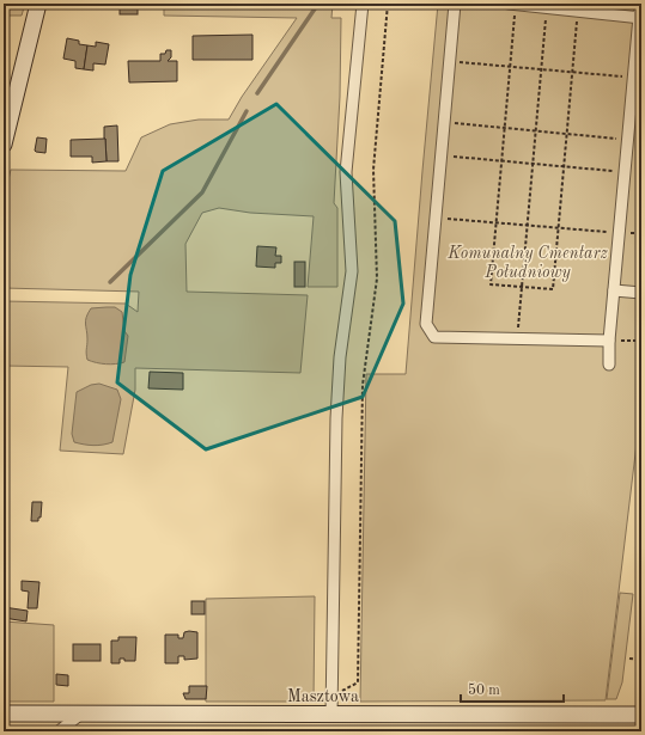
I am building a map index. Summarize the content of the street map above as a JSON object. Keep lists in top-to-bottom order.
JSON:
{
  "streets": {
    "street": ["Masztowa"]
  },
  "parks": ["Komunalny Cmentarz Południowy"],
  "scale_bar": "50 m"
}
